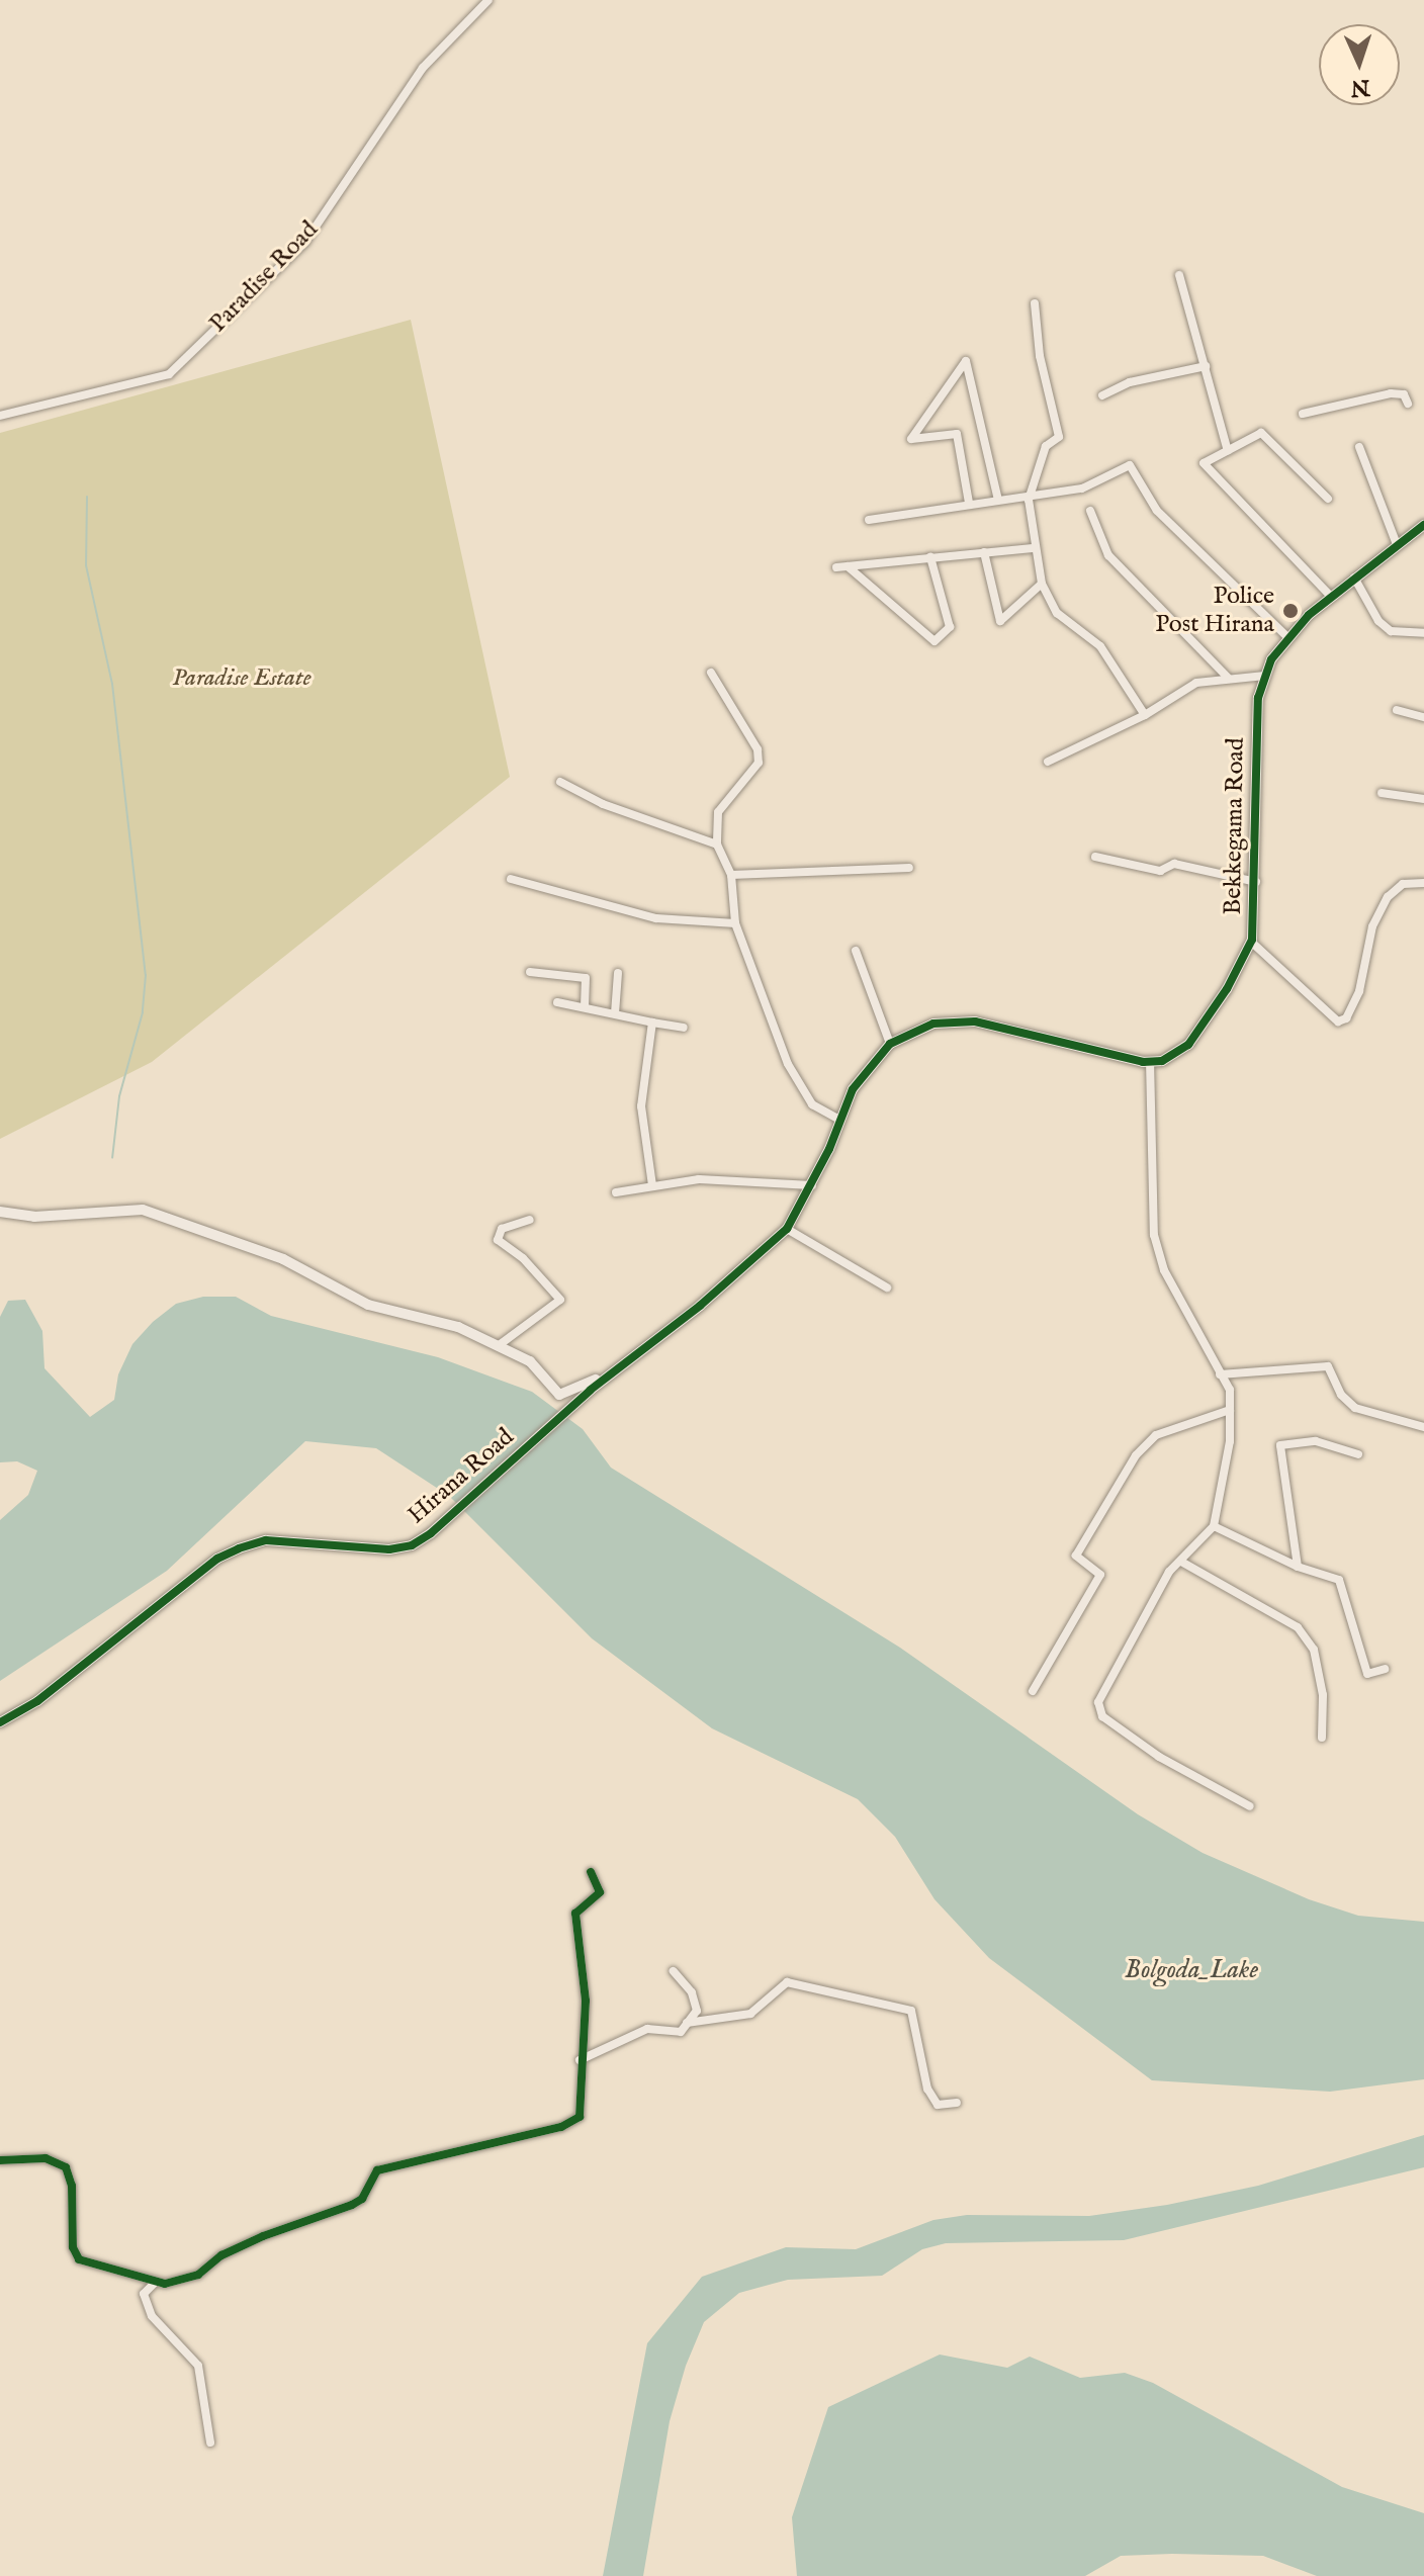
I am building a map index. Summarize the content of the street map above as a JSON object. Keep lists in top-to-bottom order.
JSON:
{
  "streets": {
    "street": ["Paradise Road", "Bekkegama Road", "Hirana Road"]
  },
  "water": ["Bolgoda_Lake"],
  "parks": ["Paradise Estate"],
  "places": ["Police Post Hirana"],
  "north": "bottom"
}
